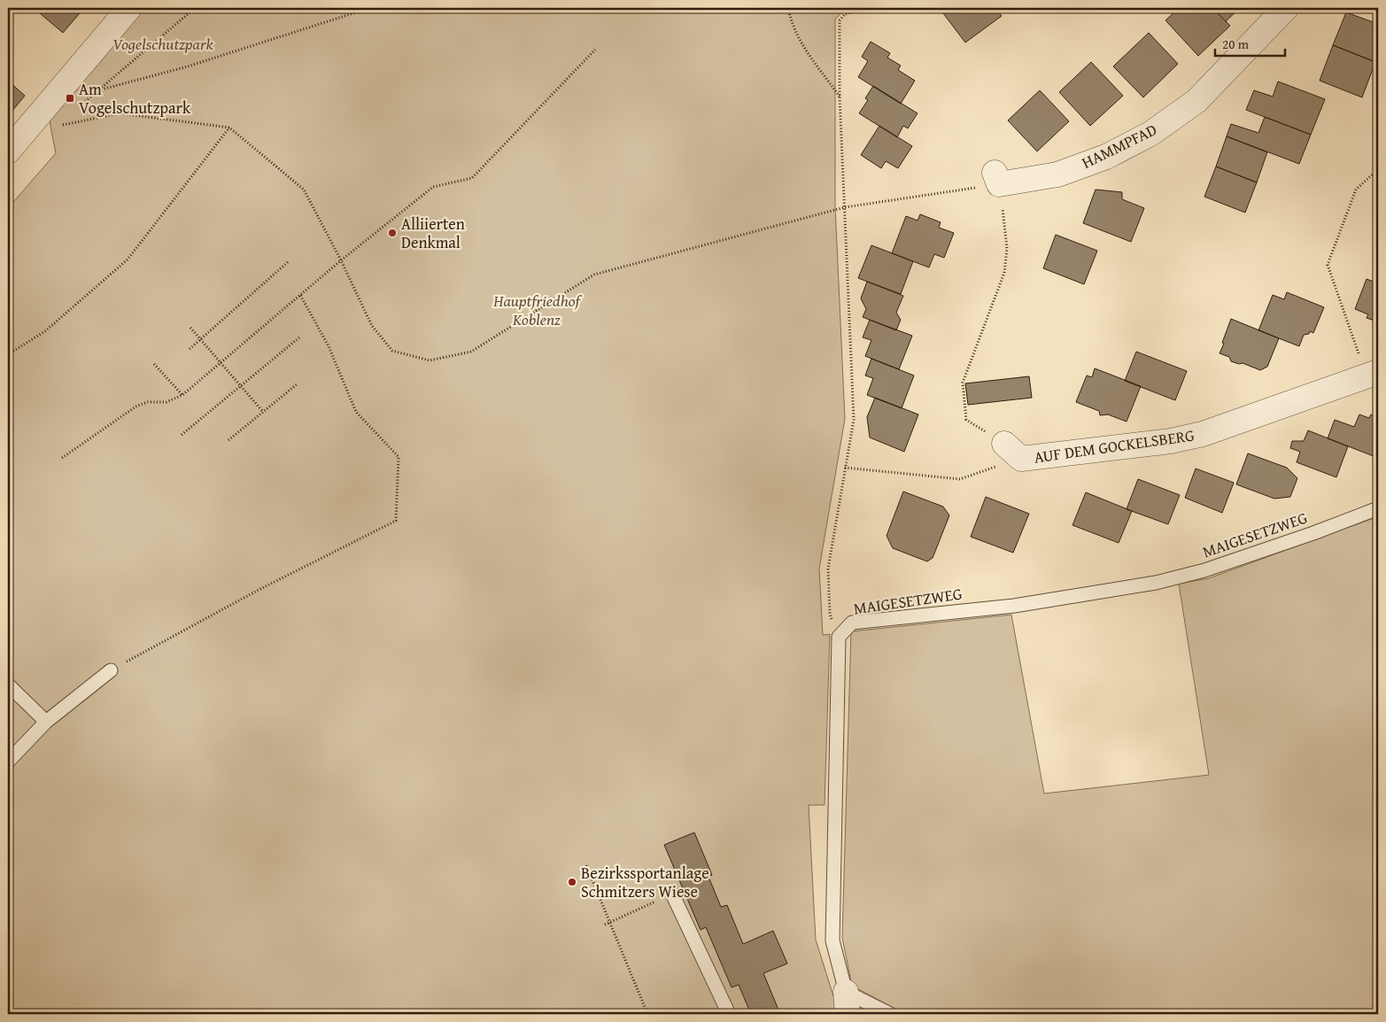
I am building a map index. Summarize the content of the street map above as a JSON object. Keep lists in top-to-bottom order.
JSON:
{
  "streets": {
    "street": ["HAMMPFAD", "AUF DEM GOCKELSBERG"],
    "lane": ["MAIGESETZWEG"]
  },
  "parks": ["Vogelschutzpark", "Hauptfriedhof Koblenz"],
  "places": {
    "transit": ["Am Vogelschutzpark"],
    "other": ["Alliierten Denkmal", "Bezirkssportanlage Schmitzers Wiese"]
  },
  "scale_bar": "20 m"
}
